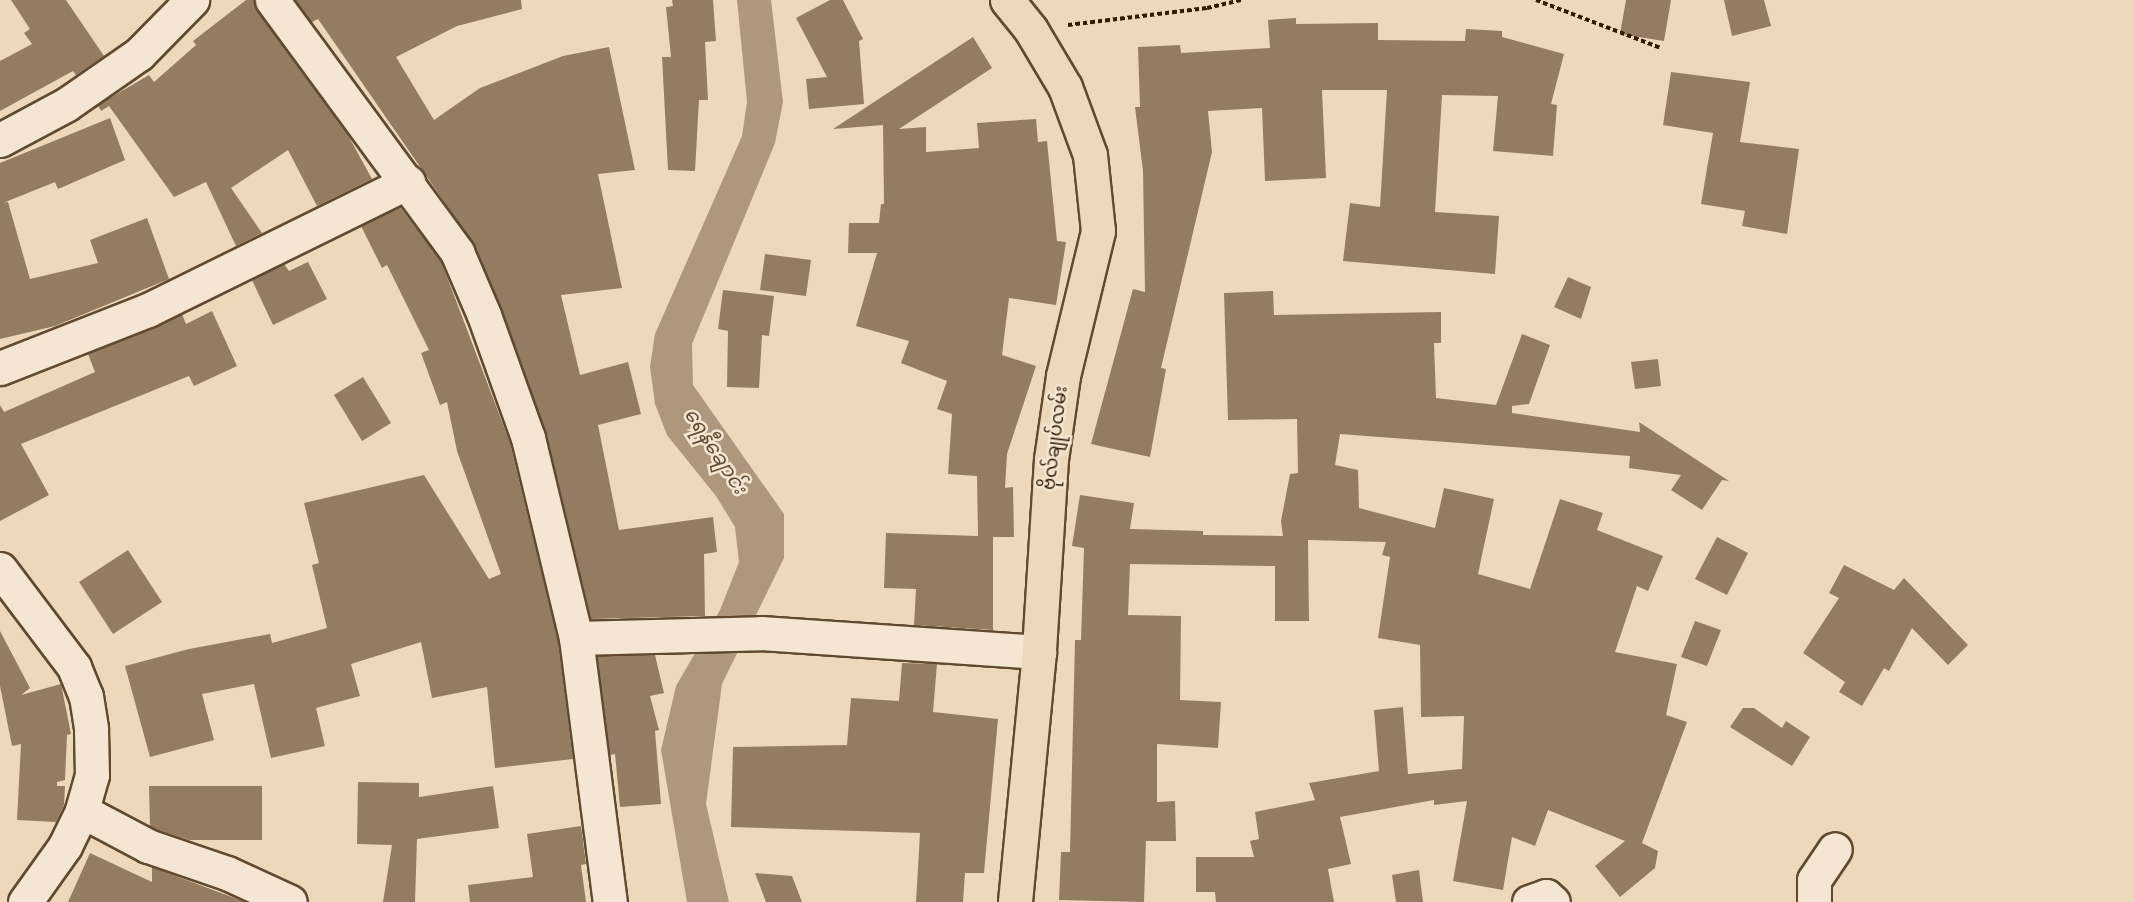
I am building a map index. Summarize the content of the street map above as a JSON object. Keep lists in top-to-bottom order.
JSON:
{
  "streets": {
    "main road": ["ဗိုလ်‌ချုပ်‌လမ်း"]
  },
  "water": ["ရေနီချောင်း"]
}
